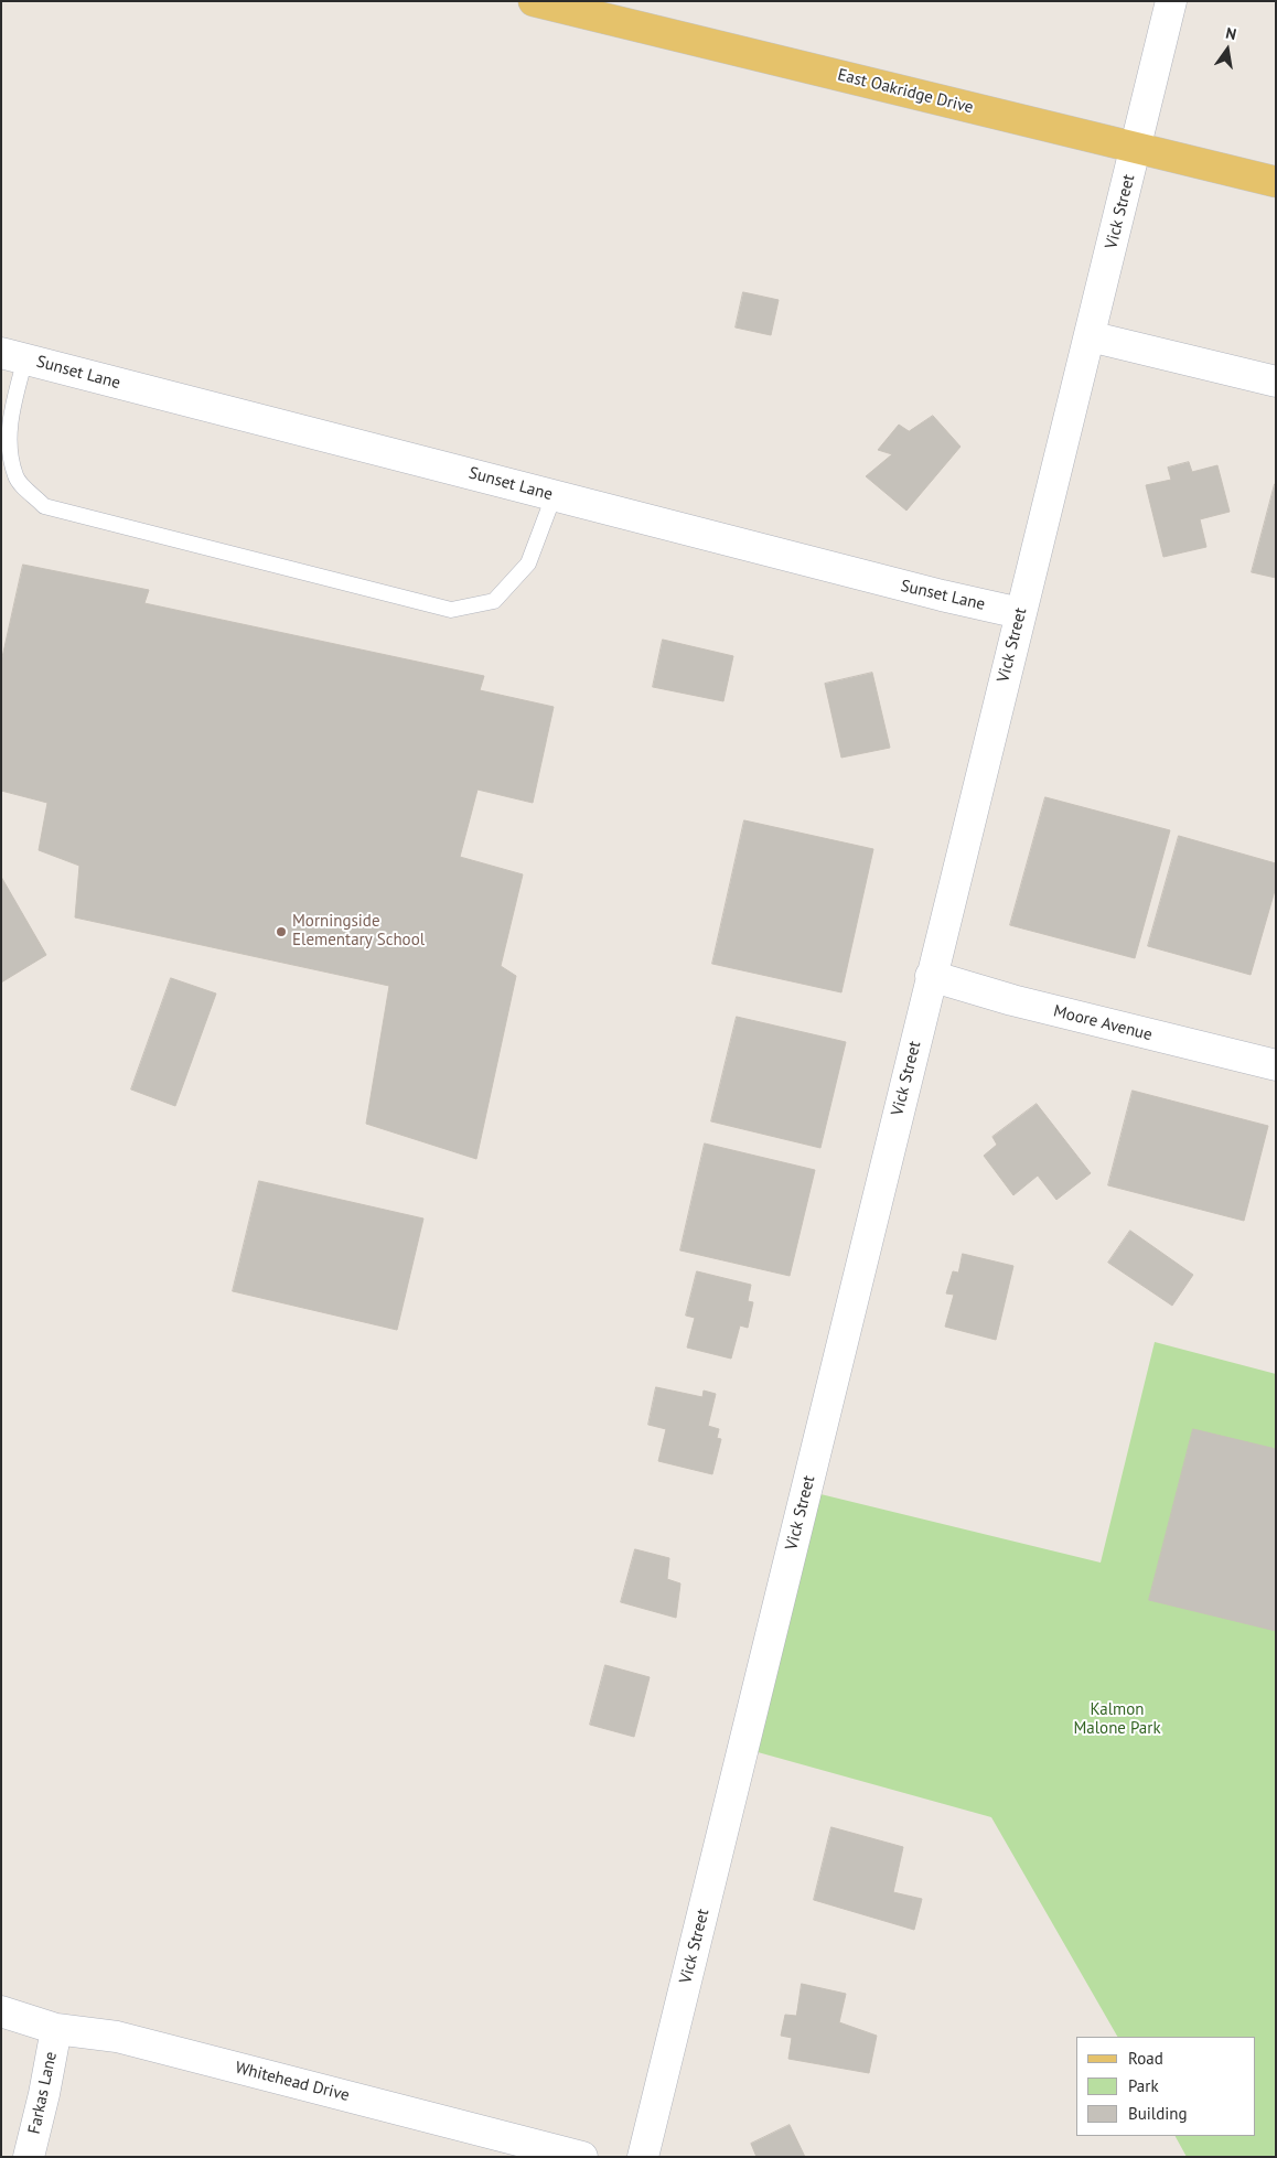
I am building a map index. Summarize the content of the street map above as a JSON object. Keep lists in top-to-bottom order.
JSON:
{
  "streets": {
    "main road": ["East Oakridge Drive"],
    "street": [
      "Vick Street",
      "Sunset Lane",
      "Moore Avenue",
      "Whitehead Drive",
      "Farkas Lane"
    ]
  },
  "crossings": [
    ["East Oakridge Drive", "Vick Street"],
    ["Vick Street", "Sunset Lane"],
    ["Vick Street", "Moore Avenue"],
    ["Whitehead Drive", "Farkas Lane"]
  ],
  "parks": ["Kalmon Malone Park"],
  "places": ["Morningside Elementary School"],
  "legend": ["Road", "Park", "Building"],
  "north": "top"
}
